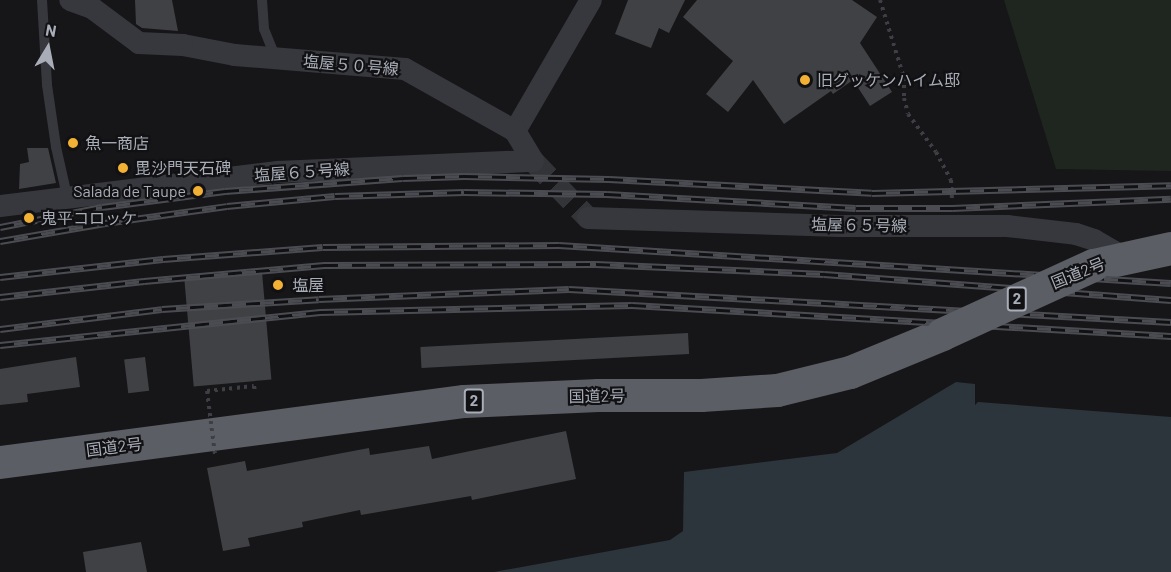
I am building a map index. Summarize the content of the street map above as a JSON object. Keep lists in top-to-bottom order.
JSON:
{
  "streets": {
    "highway": ["国道2号", "2"],
    "street": ["塩屋５０号線", "塩屋６５号線"]
  },
  "crossings": [
    ["塩屋５０号線", "塩屋６５号線"],
    ["塩屋６５号線", "国道2号"]
  ],
  "places": [
    "旧グッケンハイム邸",
    "魚一商店",
    "毘沙門天石碑",
    "Salada de Taupe",
    "鬼平コロッケ",
    "塩屋"
  ],
  "north": "top"
}
